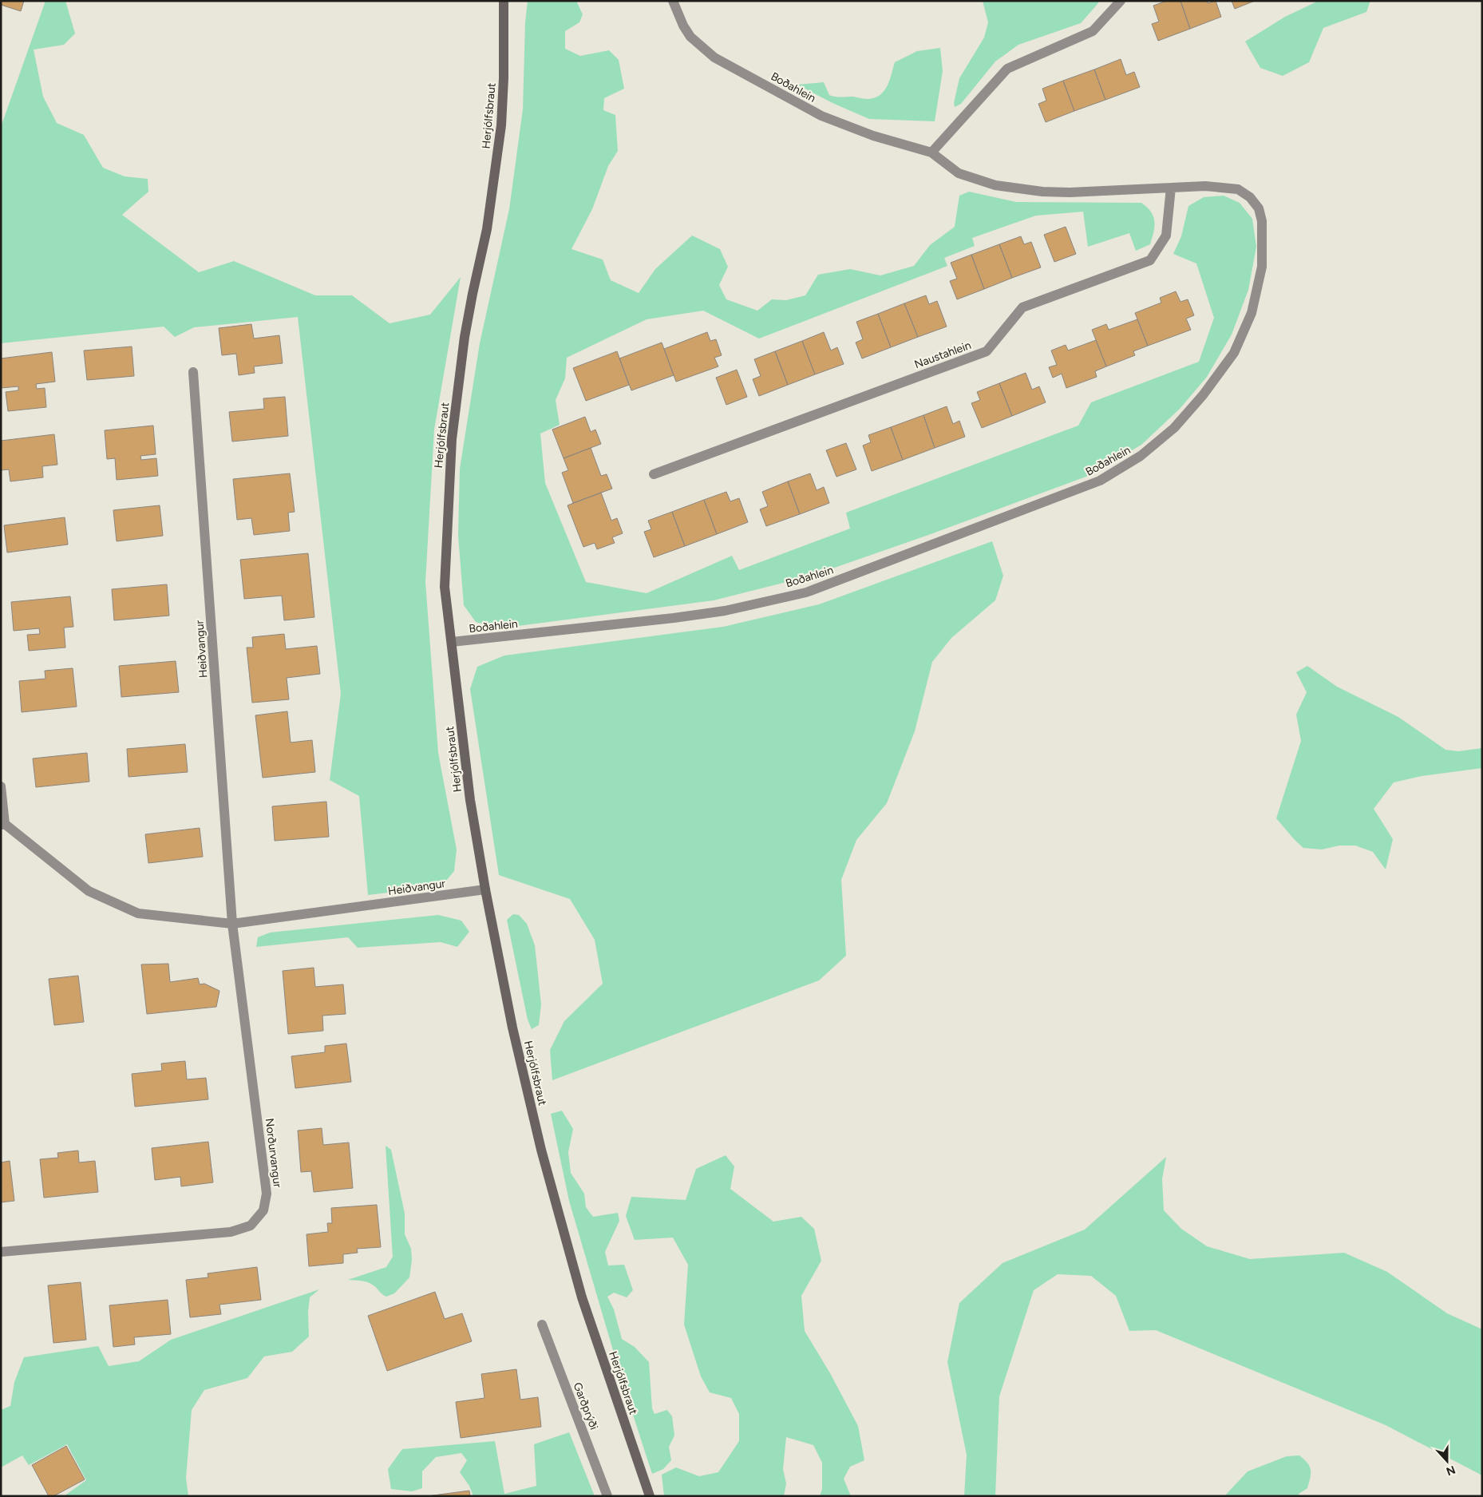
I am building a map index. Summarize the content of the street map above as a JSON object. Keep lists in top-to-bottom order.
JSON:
{
  "streets": {
    "street": [
      "Boðahlein",
      "Herjólfsbraut",
      "Naustahlein",
      "Heiðvangur",
      "Norðurvangur",
      "Garðprýði"
    ]
  },
  "crossings": [
    ["Boðahlein", "Herjólfsbraut"],
    ["Boðahlein", "Naustahlein"],
    ["Herjólfsbraut", "Heiðvangur"],
    ["Heiðvangur", "Norðurvangur"]
  ],
  "north": "bottom"
}
